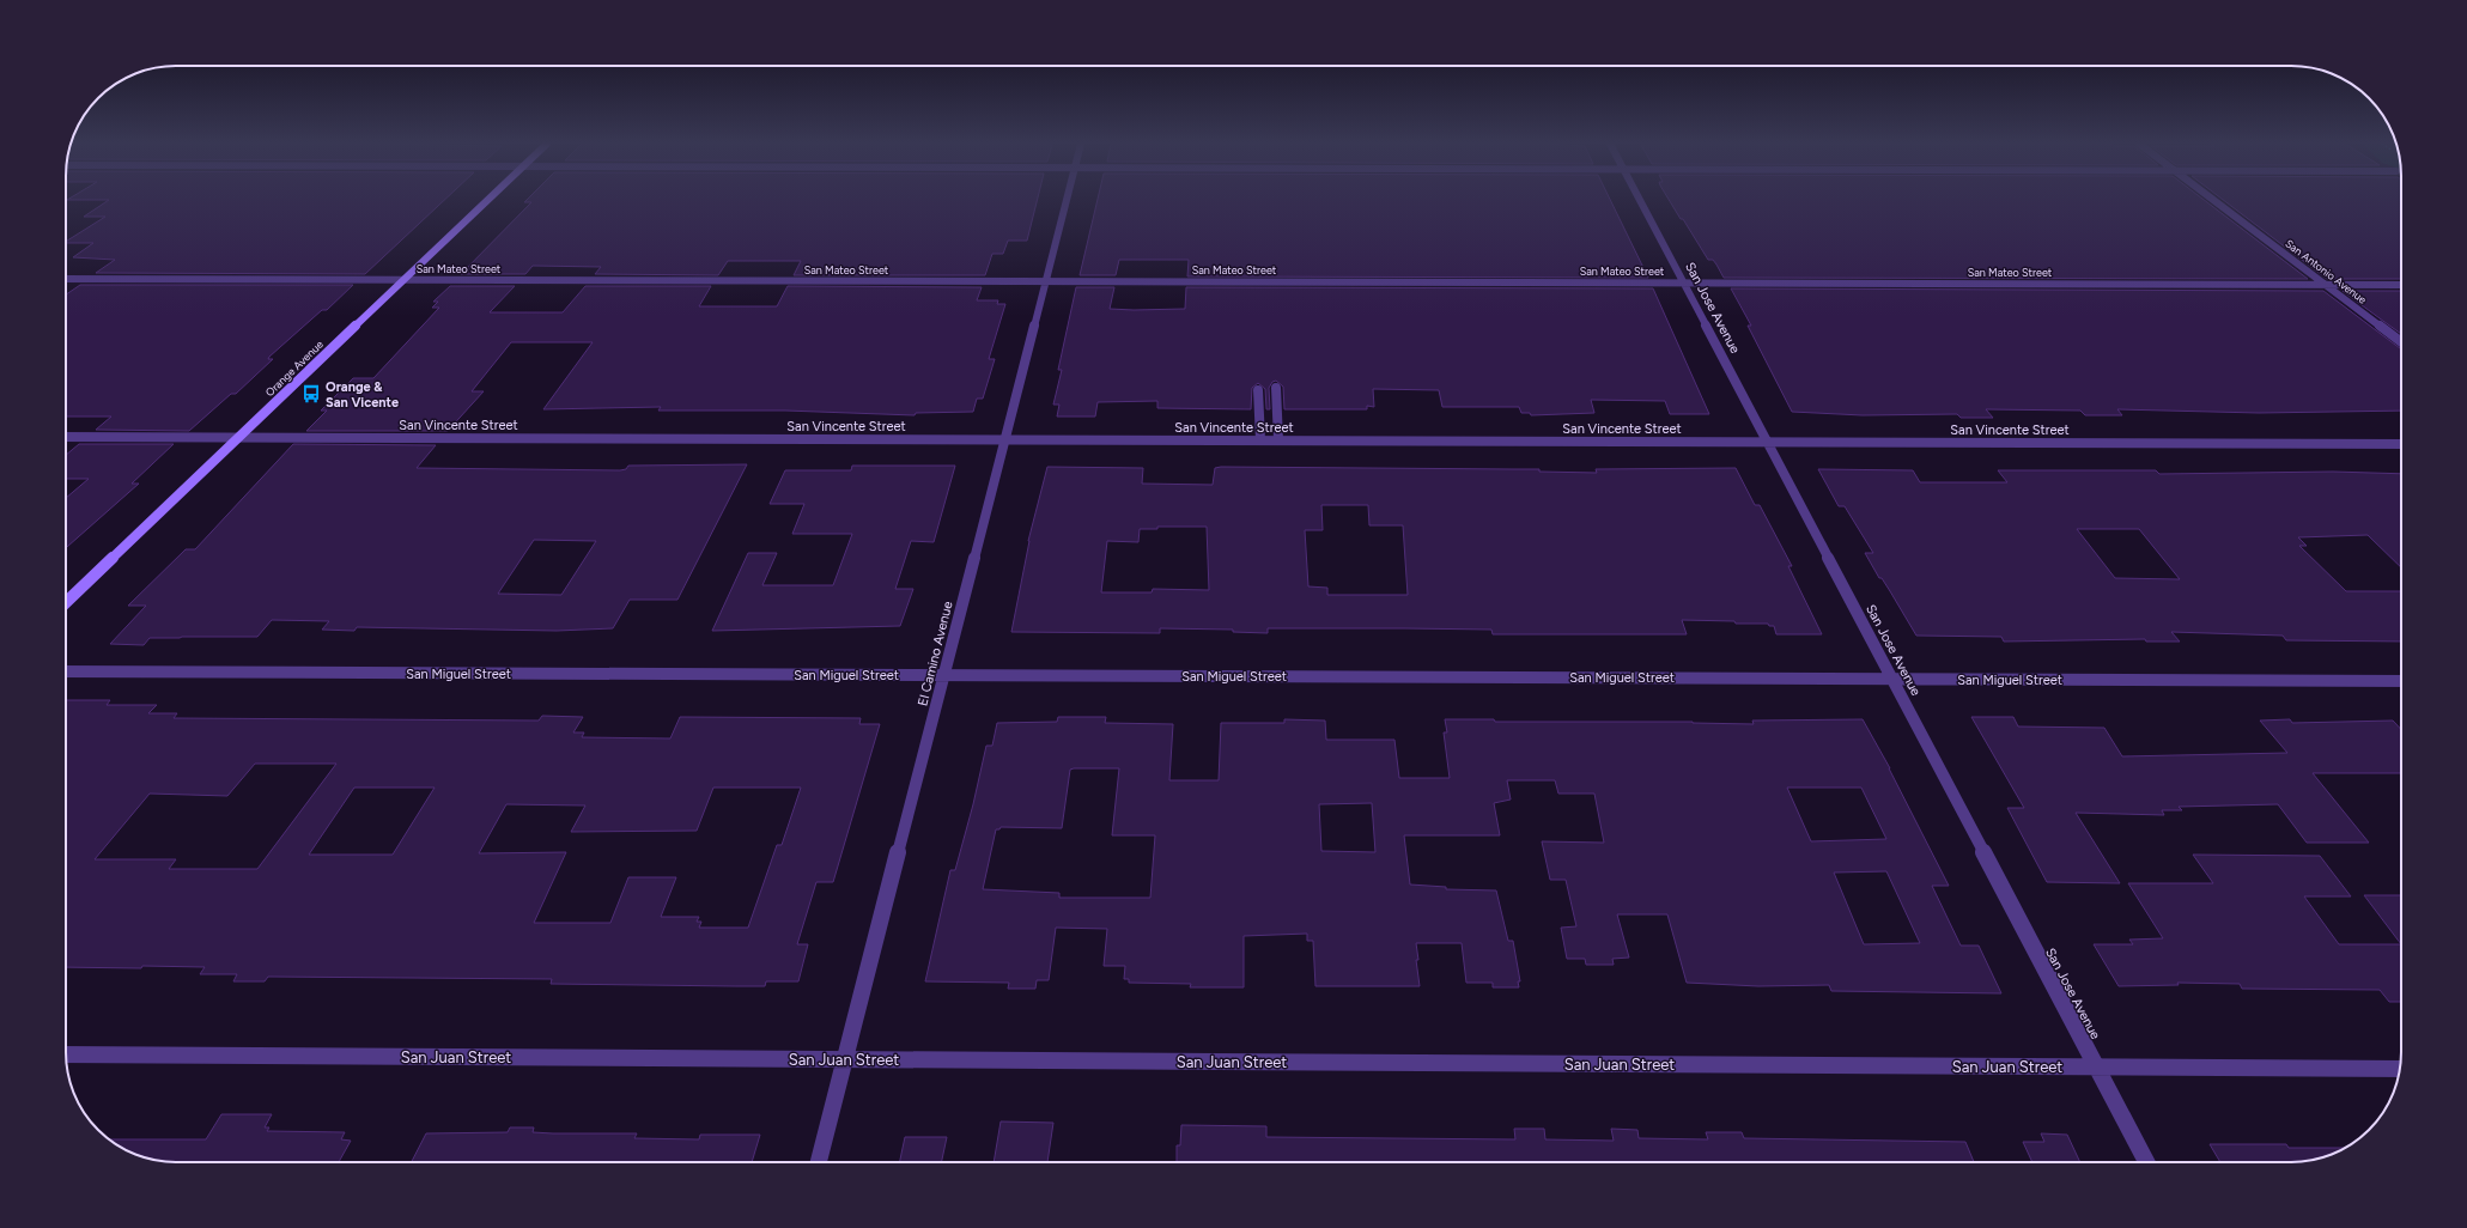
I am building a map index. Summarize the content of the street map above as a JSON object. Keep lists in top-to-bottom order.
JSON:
{
  "streets": {
    "street": [
      "San Mateo Street",
      "San Antonio Avenue",
      "San Jose Avenue",
      "Orange Avenue",
      "San Vincente Street",
      "El Camino Avenue",
      "San Miguel Street",
      "San Juan Street"
    ]
  },
  "crossings": [
    ["San Mateo Street", "San Antonio Avenue"],
    ["San Mateo Street", "San Jose Avenue"],
    ["San Mateo Street", "Orange Avenue"],
    ["San Mateo Street", "El Camino Avenue"],
    ["San Jose Avenue", "San Vincente Street"],
    ["San Jose Avenue", "San Miguel Street"],
    ["San Jose Avenue", "San Juan Street"],
    ["Orange Avenue", "San Vincente Street"],
    ["San Vincente Street", "El Camino Avenue"],
    ["El Camino Avenue", "San Miguel Street"],
    ["El Camino Avenue", "San Juan Street"]
  ],
  "places": {
    "bus stop": ["Orange & San Vicente"]
  }
}
